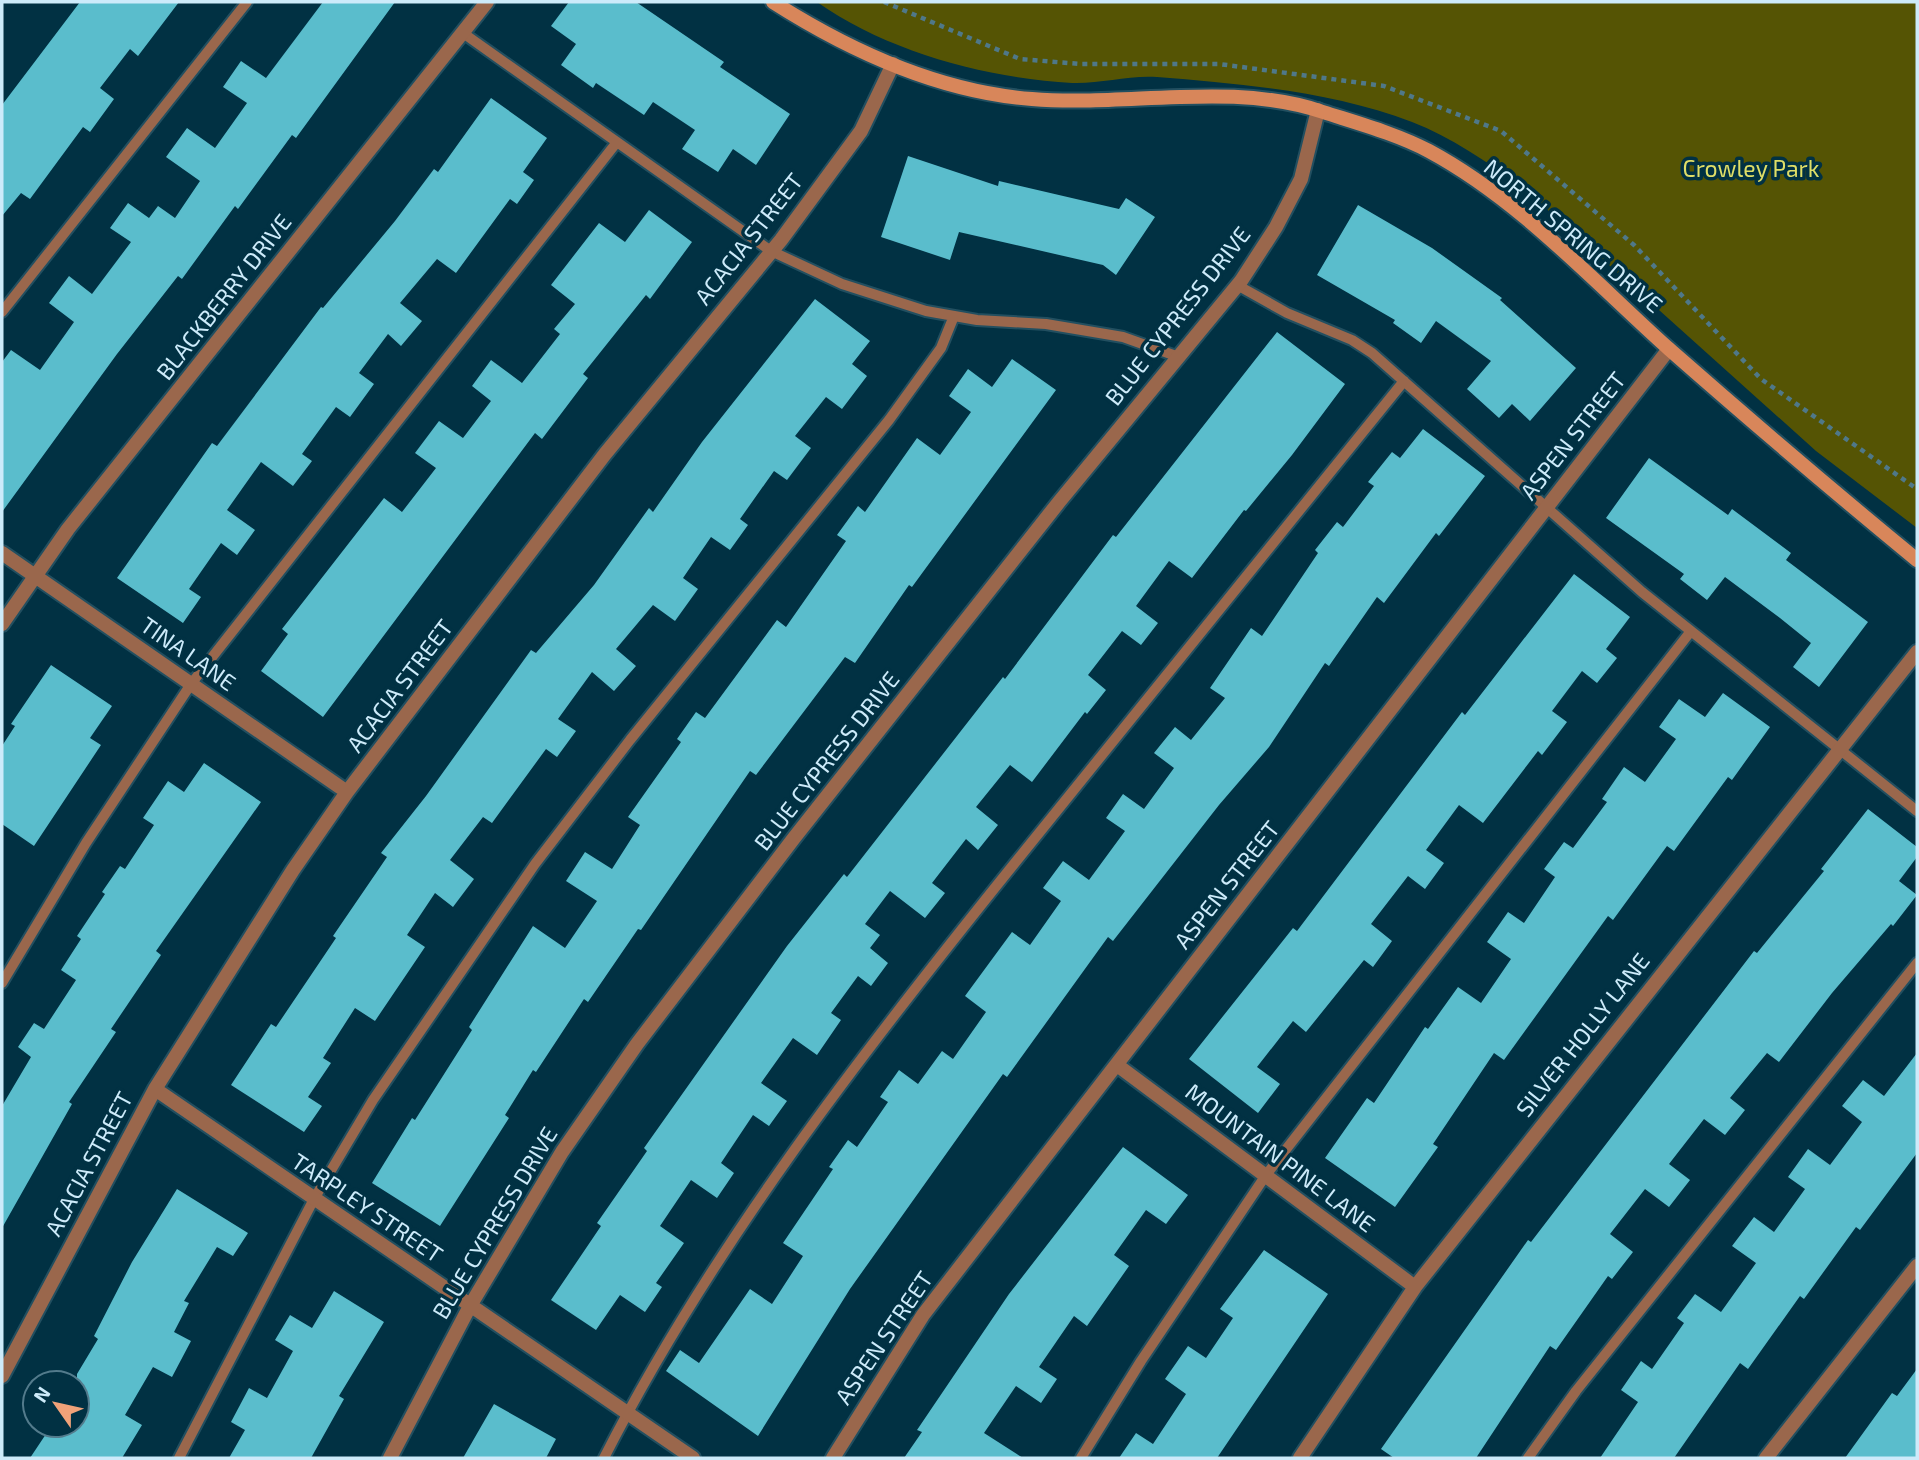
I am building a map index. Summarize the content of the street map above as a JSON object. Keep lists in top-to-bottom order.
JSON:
{
  "streets": {
    "street": [
      "NORTH SPRING DRIVE",
      "ACACIA STREET",
      "BLACKBERRY DRIVE",
      "BLUE CYPRESS DRIVE",
      "ASPEN STREET",
      "TINA LANE",
      "SILVER HOLLY LANE",
      "MOUNTAIN PINE LANE",
      "TARPLEY STREET"
    ]
  },
  "crossings": [
    ["NORTH SPRING DRIVE", "ACACIA STREET"],
    ["NORTH SPRING DRIVE", "BLUE CYPRESS DRIVE"],
    ["NORTH SPRING DRIVE", "ASPEN STREET"],
    ["ACACIA STREET", "TINA LANE"],
    ["ACACIA STREET", "TARPLEY STREET"],
    ["BLACKBERRY DRIVE", "TINA LANE"],
    ["BLUE CYPRESS DRIVE", "TARPLEY STREET"],
    ["ASPEN STREET", "MOUNTAIN PINE LANE"],
    ["SILVER HOLLY LANE", "MOUNTAIN PINE LANE"]
  ],
  "parks": ["Crowley Park"],
  "north": "top left"
}
